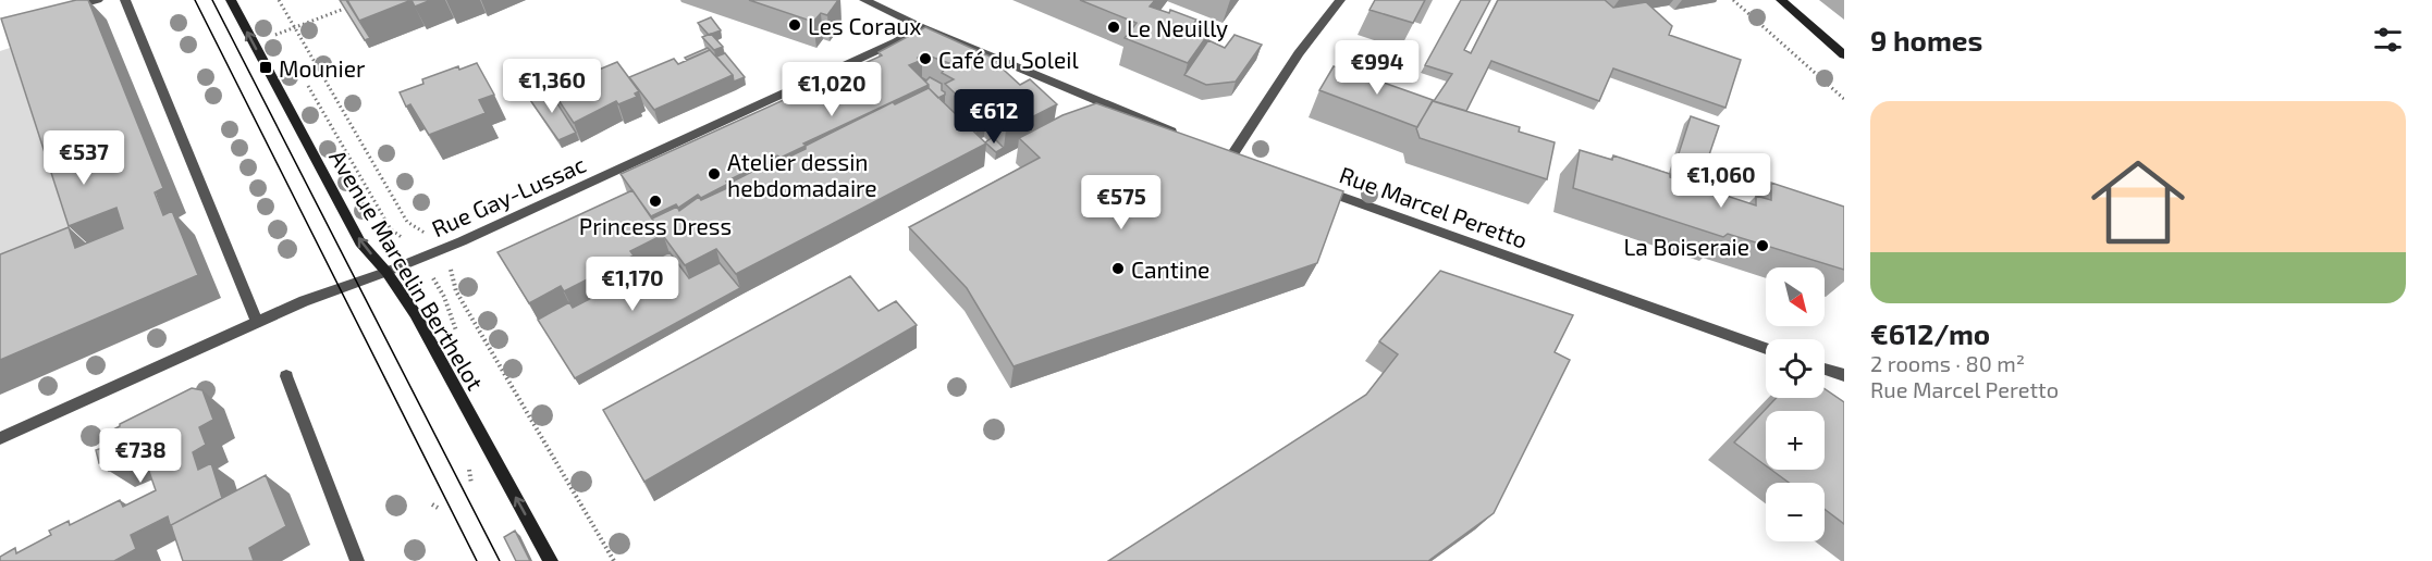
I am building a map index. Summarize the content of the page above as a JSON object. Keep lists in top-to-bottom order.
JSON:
{
  "streets": {
    "main road": ["Avenue Marcelin Berthelot"],
    "street": ["Rue Gay-Lussac", "Rue Marcel Peretto"]
  },
  "crossings": [
    ["Rue Gay-Lussac", "Avenue Marcelin Berthelot"]
  ],
  "one_way": ["Avenue Marcelin Berthelot"],
  "places": {
    "other": [
      "Les Coraux",
      "Le Neuilly",
      "Café du Soleil",
      "Atelier dessin hebdomadaire",
      "Princess Dress",
      "La Boiseraie",
      "Cantine"
    ],
    "transit": ["Mounier"]
  },
  "north": "bottom right",
  "page": {
    "heading": "9 homes",
    "price": [
      "€994",
      "€1,360",
      "€1,020",
      "€612",
      "€537",
      "€1,060",
      "€575",
      "€1,170",
      "€738"
    ],
    "list": [
      {
        "name": "€612/mo",
        "note": "2 rooms · 80 m² · Rue Marcel Peretto"
      }
    ],
    "map_buttons": ["+", "−"]
  }
}
